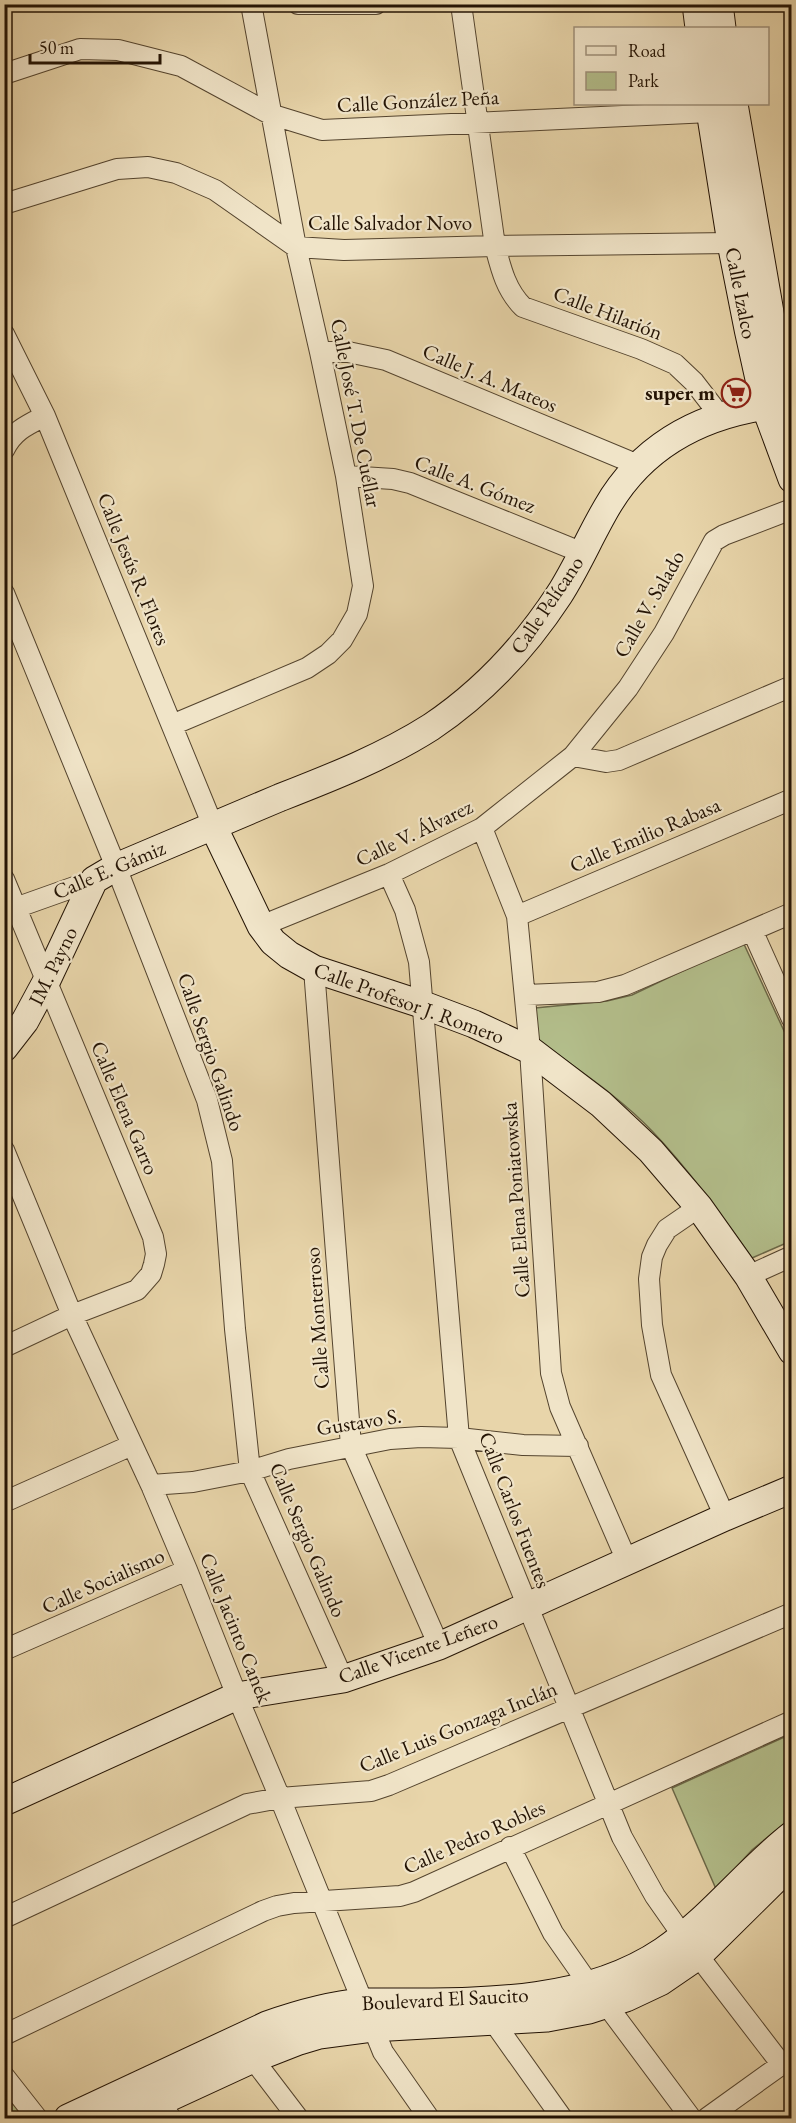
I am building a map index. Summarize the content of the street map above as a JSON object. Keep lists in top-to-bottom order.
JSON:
{
  "streets": {
    "street": [
      "Calle González Peña",
      "Calle Salvador Novo",
      "Calle Izalco",
      "Calle Hilarión",
      "Calle J. A. Mateos",
      "Calle José T. De Cuéllar",
      "Calle A. Gómez",
      "Calle Jesús R. Flores",
      "Calle V. Salado",
      "Calle Pelícano",
      "Calle V. Álvarez",
      "Calle Emilio Rabasa",
      "Calle E. Gámiz",
      "IM. Payno",
      "Calle Profesor J. Romero",
      "Calle Sergio Galindo",
      "Calle Elena Garro",
      "Calle Elena Poniatowska",
      "Calle Monterroso",
      "Gustavo S.",
      "Calle Carlos Fuentes",
      "Calle Socialismo",
      "Calle Jacinto Canek",
      "Calle Vicente Leñero",
      "Calle Luis Gonzaga Inclán",
      "Calle Pedro Robles",
      "Boulevard El Saucito"
    ]
  },
  "crossings": [
    ["Calle González Peña", "Calle Izalco"],
    ["Calle González Peña", "Calle Hilarión"],
    ["Calle González Peña", "Calle José T. De Cuéllar"],
    ["Calle Salvador Novo", "Calle Izalco"],
    ["Calle Salvador Novo", "Calle Hilarión"],
    ["Calle Salvador Novo", "Calle José T. De Cuéllar"],
    ["Calle Izalco", "Calle Pelícano"],
    ["Calle Hilarión", "Calle Pelícano"],
    ["Calle J. A. Mateos", "Calle José T. De Cuéllar"],
    ["Calle J. A. Mateos", "Calle Pelícano"],
    ["Calle José T. De Cuéllar", "Calle A. Gómez"],
    ["Calle José T. De Cuéllar", "Calle Jesús R. Flores"],
    ["Calle A. Gómez", "Calle Pelícano"],
    ["Calle Jesús R. Flores", "Calle Pelícano"],
    ["Calle Jesús R. Flores", "Calle E. Gámiz"],
    ["Calle Jesús R. Flores", "Calle Profesor J. Romero"],
    ["Calle V. Salado", "Calle V. Álvarez"],
    ["Calle Pelícano", "Calle E. Gámiz"],
    ["Calle Pelícano", "Calle Profesor J. Romero"],
    ["Calle V. Álvarez", "Calle Profesor J. Romero"],
    ["Calle V. Álvarez", "Calle Elena Poniatowska"],
    ["Calle V. Álvarez", "Calle Carlos Fuentes"],
    ["Calle Emilio Rabasa", "Calle Elena Poniatowska"],
    ["Calle E. Gámiz", "IM. Payno"],
    ["Calle E. Gámiz", "Calle Profesor J. Romero"],
    ["Calle E. Gámiz", "Calle Sergio Galindo"],
    ["Calle E. Gámiz", "Calle Elena Garro"],
    ["IM. Payno", "Calle Sergio Galindo"],
    ["IM. Payno", "Calle Elena Garro"],
    ["Calle Profesor J. Romero", "Calle Elena Poniatowska"],
    ["Calle Profesor J. Romero", "Calle Monterroso"],
    ["Calle Profesor J. Romero", "Calle Carlos Fuentes"],
    ["Calle Sergio Galindo", "Gustavo S."],
    ["Calle Sergio Galindo", "Calle Vicente Leñero"],
    ["Calle Elena Garro", "Calle Jacinto Canek"],
    ["Calle Elena Poniatowska", "Gustavo S."],
    ["Calle Elena Poniatowska", "Calle Vicente Leñero"],
    ["Calle Monterroso", "Gustavo S."],
    ["Calle Monterroso", "Calle Vicente Leñero"],
    ["Gustavo S.", "Calle Carlos Fuentes"],
    ["Gustavo S.", "Calle Jacinto Canek"],
    ["Calle Carlos Fuentes", "Calle Vicente Leñero"],
    ["Calle Carlos Fuentes", "Calle Luis Gonzaga Inclán"],
    ["Calle Carlos Fuentes", "Calle Pedro Robles"],
    ["Calle Carlos Fuentes", "Boulevard El Saucito"],
    ["Calle Socialismo", "Calle Jacinto Canek"],
    ["Calle Jacinto Canek", "Calle Vicente Leñero"],
    ["Calle Jacinto Canek", "Calle Luis Gonzaga Inclán"],
    ["Calle Jacinto Canek", "Calle Pedro Robles"],
    ["Calle Jacinto Canek", "Boulevard El Saucito"]
  ],
  "places": {
    "supermarket": ["super m"]
  },
  "legend": ["Road", "Park"],
  "scale_bar": "50 m"
}
